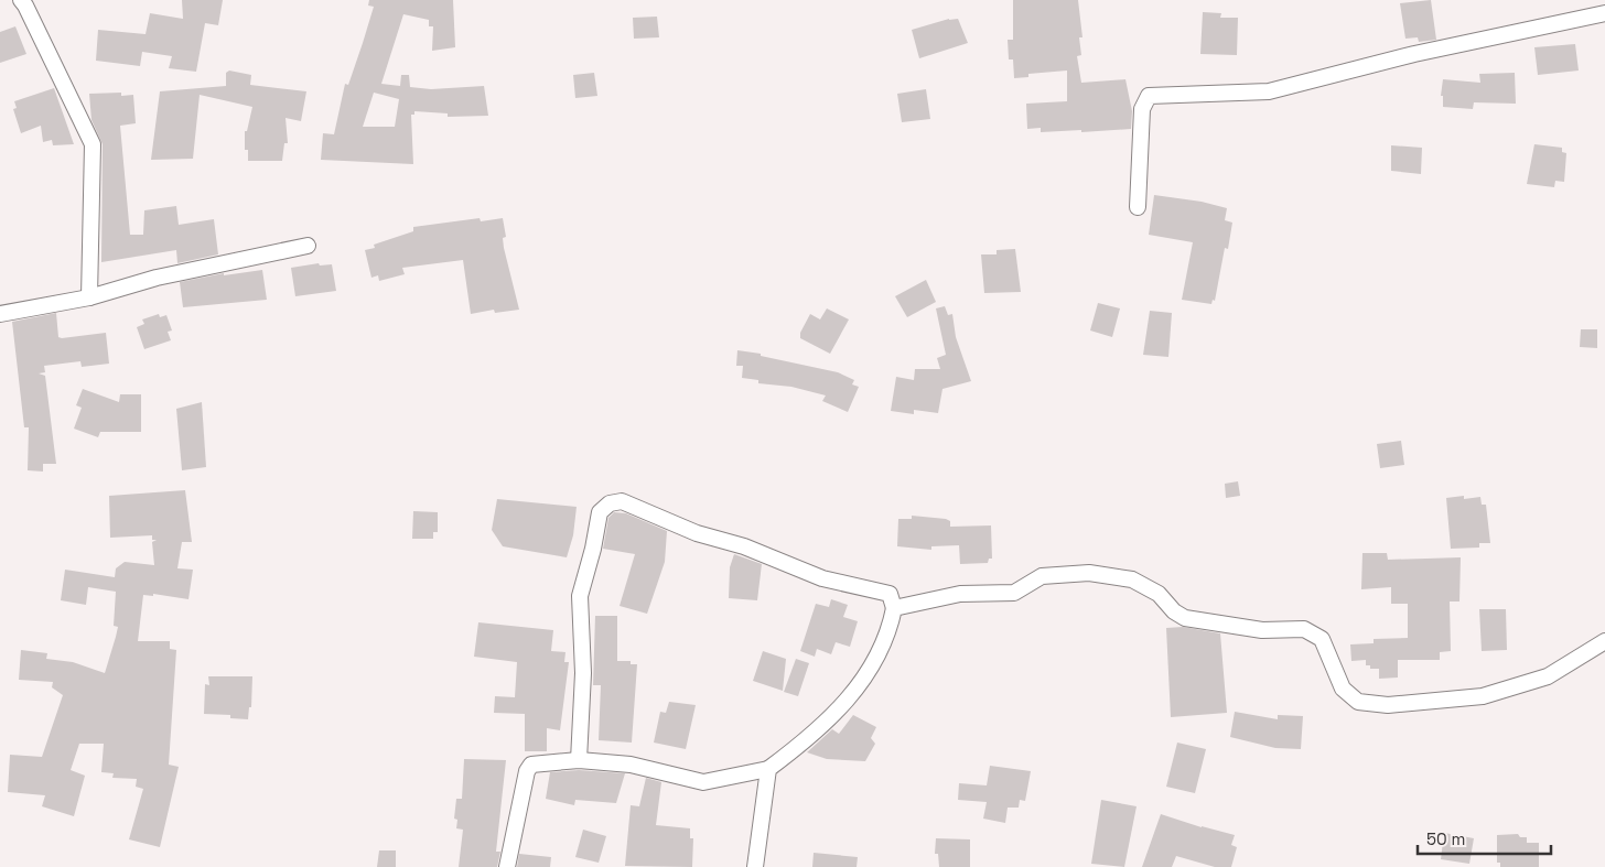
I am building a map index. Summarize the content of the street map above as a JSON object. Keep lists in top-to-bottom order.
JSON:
{
  "scale_bar": "50 m"
}
